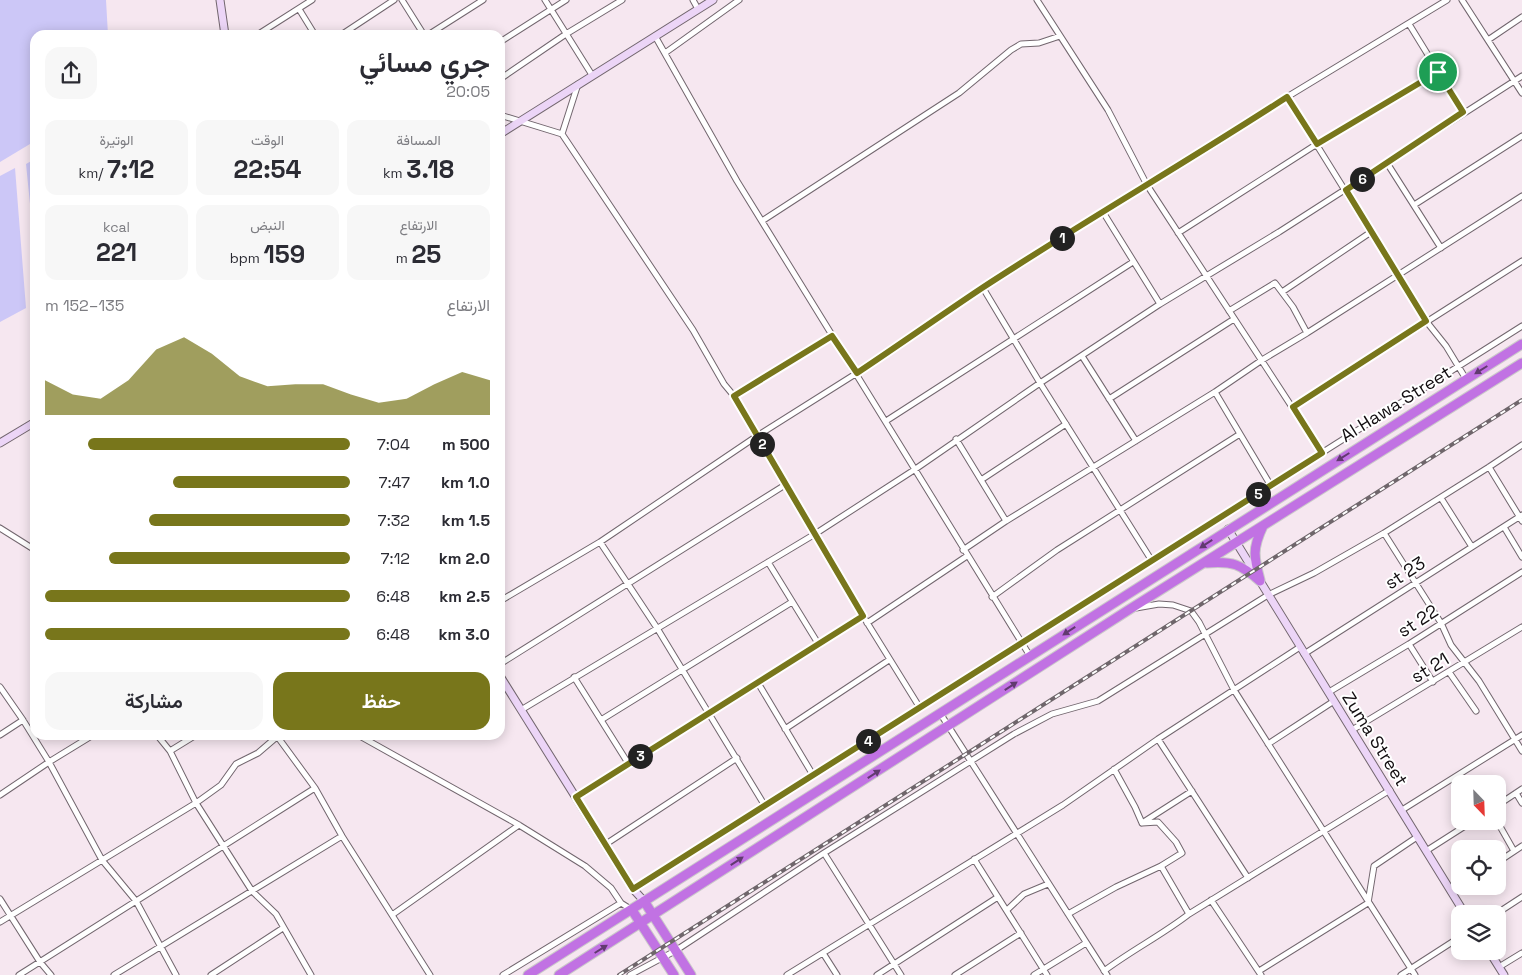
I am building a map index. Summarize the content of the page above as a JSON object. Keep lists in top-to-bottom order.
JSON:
{
  "streets": {
    "highway": ["Al Hawa Street"],
    "street": [
      "st 23",
      "st 22",
      "st 21",
      "Zuma Street"
    ]
  },
  "crossings": [
    ["Al Hawa Street", "Zuma Street"],
    ["st 23", "Zuma Street"],
    ["st 22", "Zuma Street"],
    ["st 21", "Zuma Street"]
  ],
  "north": "bottom right",
  "page": {
    "heading": ["جري مسائي", "20:05"],
    "stats": [
      ["المسافة", "3.18 km"],
      ["الوقت", "22:54"],
      ["الوتيرة", "7:12 /km"],
      ["الارتفاع", "25 m"],
      ["النبض", "159 bpm"],
      ["kcal", "221"]
    ],
    "pins": [
      "6",
      "1",
      "2",
      "5",
      "4",
      "3"
    ],
    "chart": ["الارتفاع", "135–152 m"],
    "list": [
      {
        "name": "500 m",
        "note": "7:04"
      },
      {
        "name": "1.0 km",
        "note": "7:47"
      },
      {
        "name": "1.5 km",
        "note": "7:32"
      },
      {
        "name": "2.0 km",
        "note": "7:12"
      },
      {
        "name": "2.5 km",
        "note": "6:48"
      },
      {
        "name": "3.0 km",
        "note": "6:48"
      }
    ],
    "buttons": ["حفظ", "مشاركة"]
  }
}
